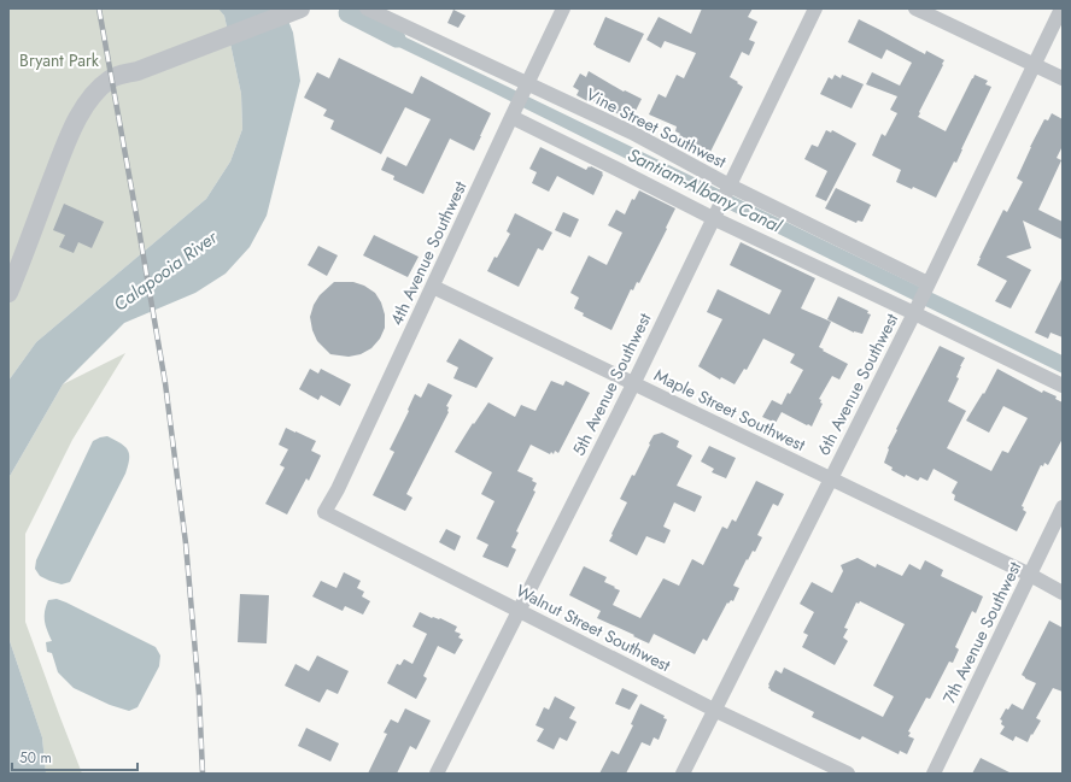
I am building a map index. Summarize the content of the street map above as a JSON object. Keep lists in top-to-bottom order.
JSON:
{
  "streets": {
    "street": [
      "Vine Street Southwest",
      "4th Avenue Southwest",
      "5th Avenue Southwest",
      "6th Avenue Southwest",
      "Maple Street Southwest",
      "Walnut Street Southwest",
      "7th Avenue Southwest"
    ]
  },
  "crossings": [
    ["Vine Street Southwest", "4th Avenue Southwest"],
    ["Vine Street Southwest", "5th Avenue Southwest"],
    ["Vine Street Southwest", "6th Avenue Southwest"],
    ["4th Avenue Southwest", "Maple Street Southwest"],
    ["4th Avenue Southwest", "Walnut Street Southwest"],
    ["5th Avenue Southwest", "Maple Street Southwest"],
    ["5th Avenue Southwest", "Walnut Street Southwest"],
    ["6th Avenue Southwest", "Maple Street Southwest"],
    ["6th Avenue Southwest", "Walnut Street Southwest"],
    ["Maple Street Southwest", "7th Avenue Southwest"]
  ],
  "water": ["Santiam-Albany Canal", "Calapooia River"],
  "parks": ["Bryant Park"],
  "scale_bar": "50 m"
}
